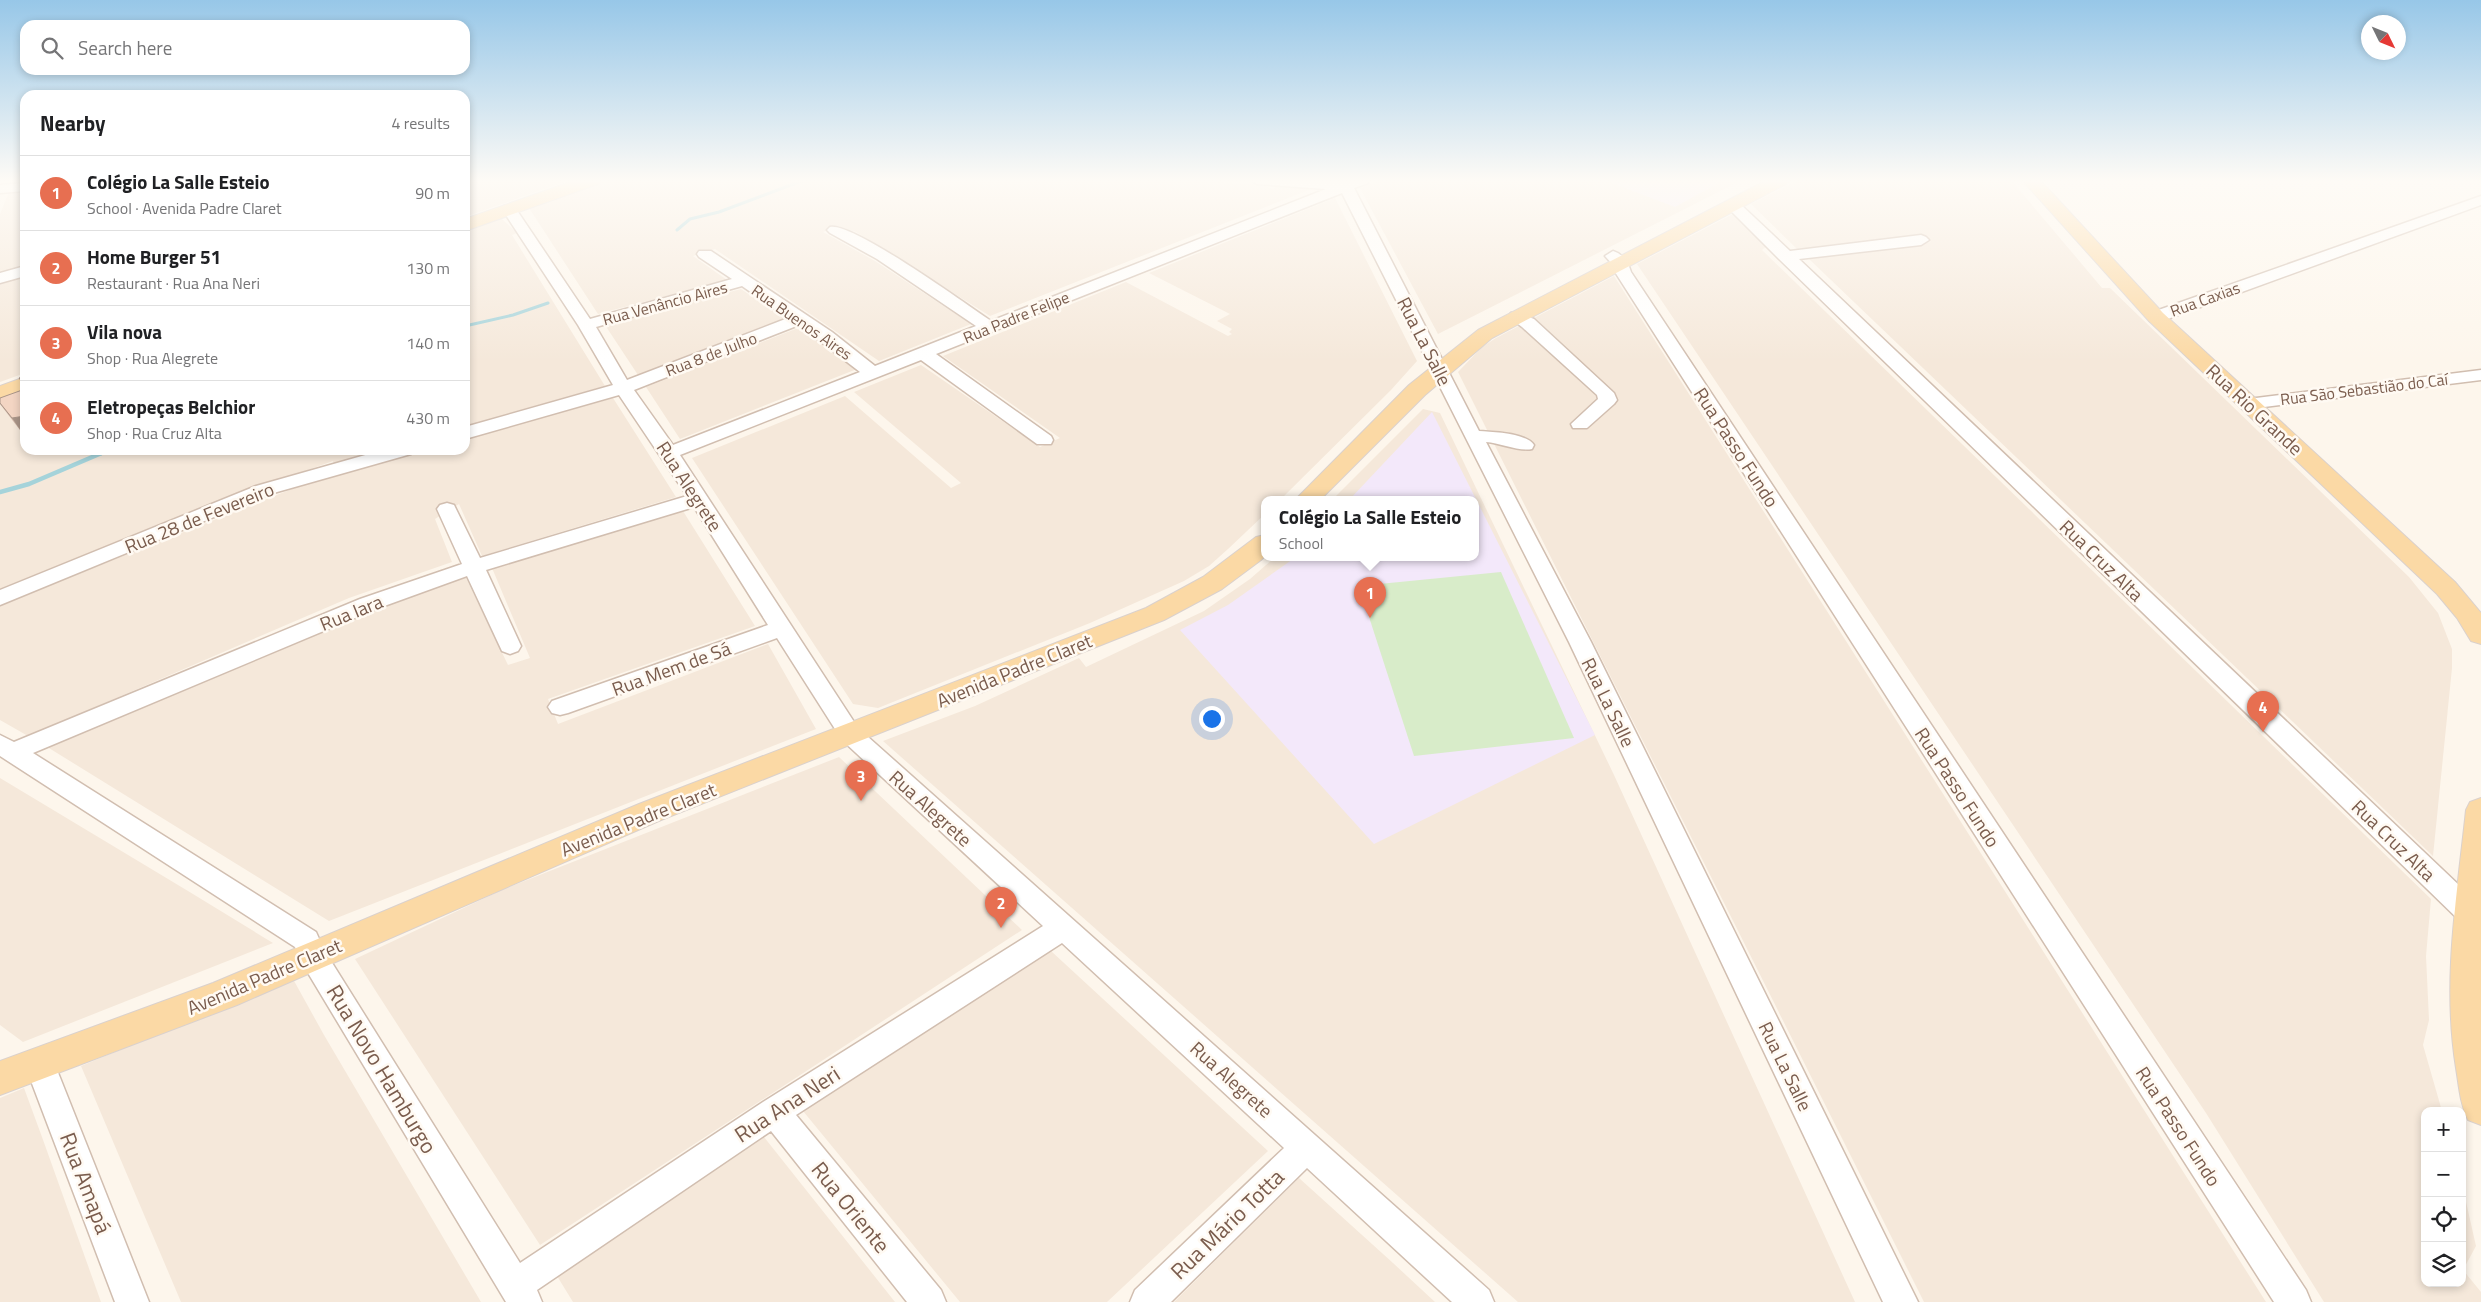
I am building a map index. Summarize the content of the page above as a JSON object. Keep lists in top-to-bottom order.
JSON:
{
  "streets": {
    "main road": ["Rua Rio Grande", "Avenida Padre Claret"],
    "street": [
      "Rua Caxias",
      "Rua Venâncio Aires",
      "Rua Padre Felipe",
      "Rua Buenos Aires",
      "Rua La Salle",
      "Rua 8 de Julho",
      "Rua São Sebastião do Caí",
      "Rua Passo Fundo",
      "Rua Alegrete",
      "Rua 28 de Fevereiro",
      "Rua Cruz Alta",
      "Rua Iara",
      "Rua Mem de Sá",
      "Rua Novo Hamburgo",
      "Rua Ana Neri",
      "Rua Amapá",
      "Rua Oriente",
      "Rua Mário Totta"
    ]
  },
  "crossings": [
    ["Rua Caxias", "Rua Rio Grande"],
    ["Rua Venâncio Aires", "Rua Buenos Aires"],
    ["Rua Venâncio Aires", "Rua Alegrete"],
    ["Rua Padre Felipe", "Rua Buenos Aires"],
    ["Rua Padre Felipe", "Rua Alegrete"],
    ["Rua Buenos Aires", "Rua 8 de Julho"],
    ["Rua 8 de Julho", "Rua Alegrete"],
    ["Rua São Sebastião do Caí", "Rua Rio Grande"],
    ["Rua Alegrete", "Rua Iara"],
    ["Rua Alegrete", "Rua Mem de Sá"],
    ["Rua Alegrete", "Avenida Padre Claret"],
    ["Rua Alegrete", "Rua Ana Neri"],
    ["Rua Alegrete", "Rua Mário Totta"],
    ["Rua Iara", "Rua Novo Hamburgo"],
    ["Avenida Padre Claret", "Rua Novo Hamburgo"],
    ["Avenida Padre Claret", "Rua Amapá"],
    ["Rua Novo Hamburgo", "Rua Ana Neri"],
    ["Rua Ana Neri", "Rua Oriente"]
  ],
  "north": "bottom right",
  "page": {
    "search": "Search here",
    "heading": ["Nearby", "4 results"],
    "list": [
      {
        "mark": "1",
        "name": "Colégio La Salle Esteio",
        "note": "School · Avenida Padre Claret",
        "value": "90 m"
      },
      {
        "mark": "2",
        "name": "Home Burger 51",
        "note": "Restaurant · Rua Ana Neri",
        "value": "130 m"
      },
      {
        "mark": "3",
        "name": "Vila nova",
        "note": "Shop · Rua Alegrete",
        "value": "140 m"
      },
      {
        "mark": "4",
        "name": "Eletropeças Belchior",
        "note": "Shop · Rua Cruz Alta",
        "value": "430 m"
      }
    ],
    "popup": ["Colégio La Salle Esteio", "School"],
    "pins": [
      "1",
      "4",
      "3",
      "2"
    ],
    "map_buttons": ["+", "−"]
  }
}
